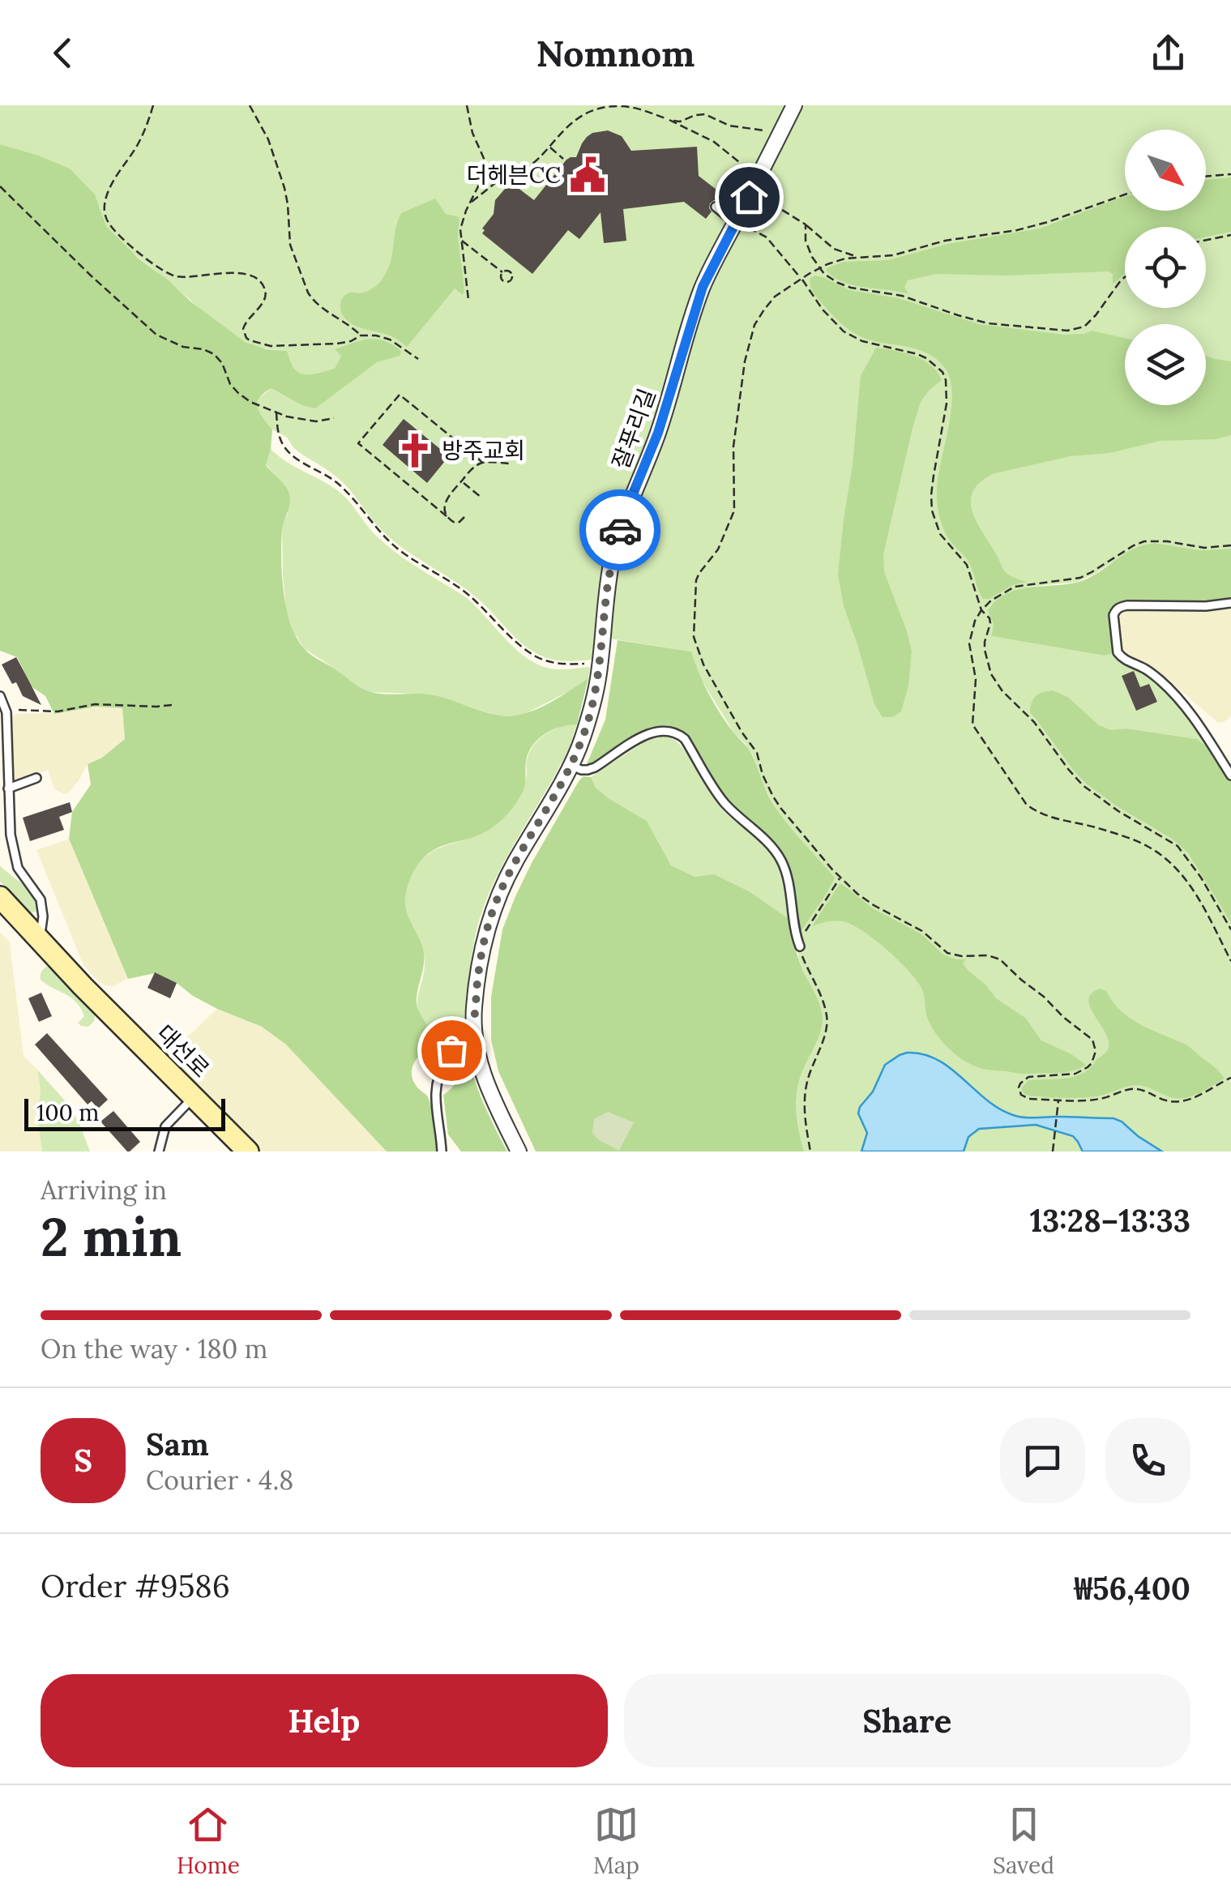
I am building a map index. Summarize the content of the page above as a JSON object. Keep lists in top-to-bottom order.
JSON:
{
  "streets": {
    "street": ["잘푸리길", "대선로"]
  },
  "places": {
    "public building": ["더헤븐CC"],
    "church": ["방주교회"]
  },
  "scale_bar": "100 m",
  "north": "bottom right",
  "page": {
    "header": "Nomnom",
    "scale": "100 m",
    "heading": ["2 min", "Arriving in", "13:28–13:33"],
    "panel": [
      "Sam",
      "Courier · 4.8",
      "Order #9586",
      "₩56,400"
    ],
    "bar": "On the way · 180 m",
    "round": "S",
    "buttons": ["Help", "Share"],
    "tabs": ["Home", "Map", "Saved"]
  }
}
